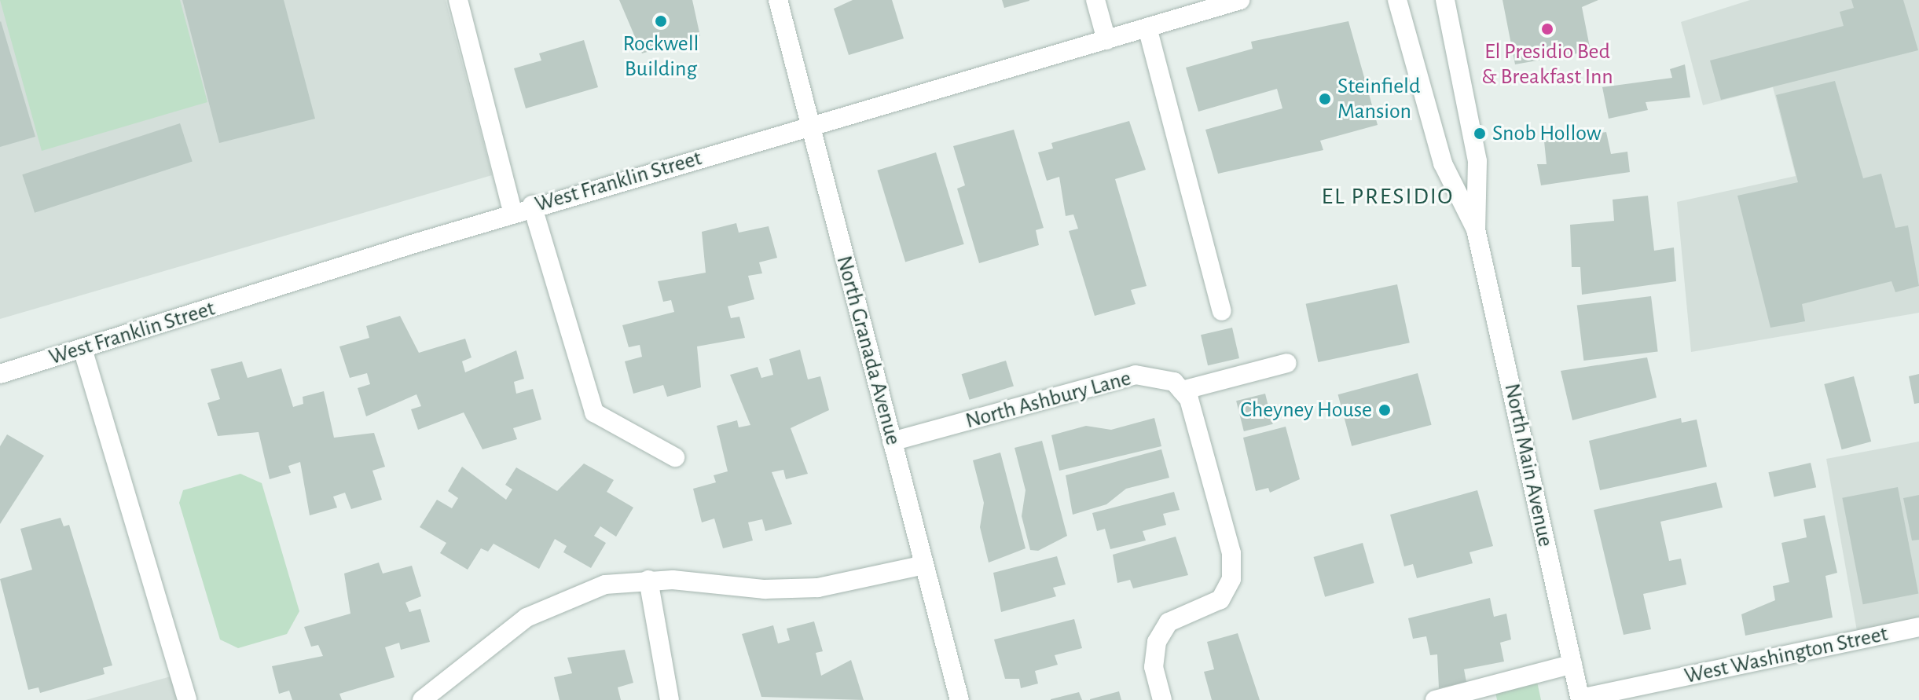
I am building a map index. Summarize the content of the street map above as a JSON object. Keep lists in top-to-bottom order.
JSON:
{
  "streets": {
    "street": [
      "West Franklin Street",
      "North Granada Avenue",
      "North Ashbury Lane",
      "North Main Avenue",
      "West Washington Street"
    ]
  },
  "crossings": [
    ["West Franklin Street", "North Granada Avenue"],
    ["North Granada Avenue", "North Ashbury Lane"],
    ["North Main Avenue", "West Washington Street"]
  ],
  "districts": ["EL PRESIDIO"],
  "places": [
    "Rockwell Building",
    "El Presidio Bed & Breakfast Inn",
    "Steinfield Mansion",
    "Snob Hollow",
    "Cheyney House"
  ]
}
